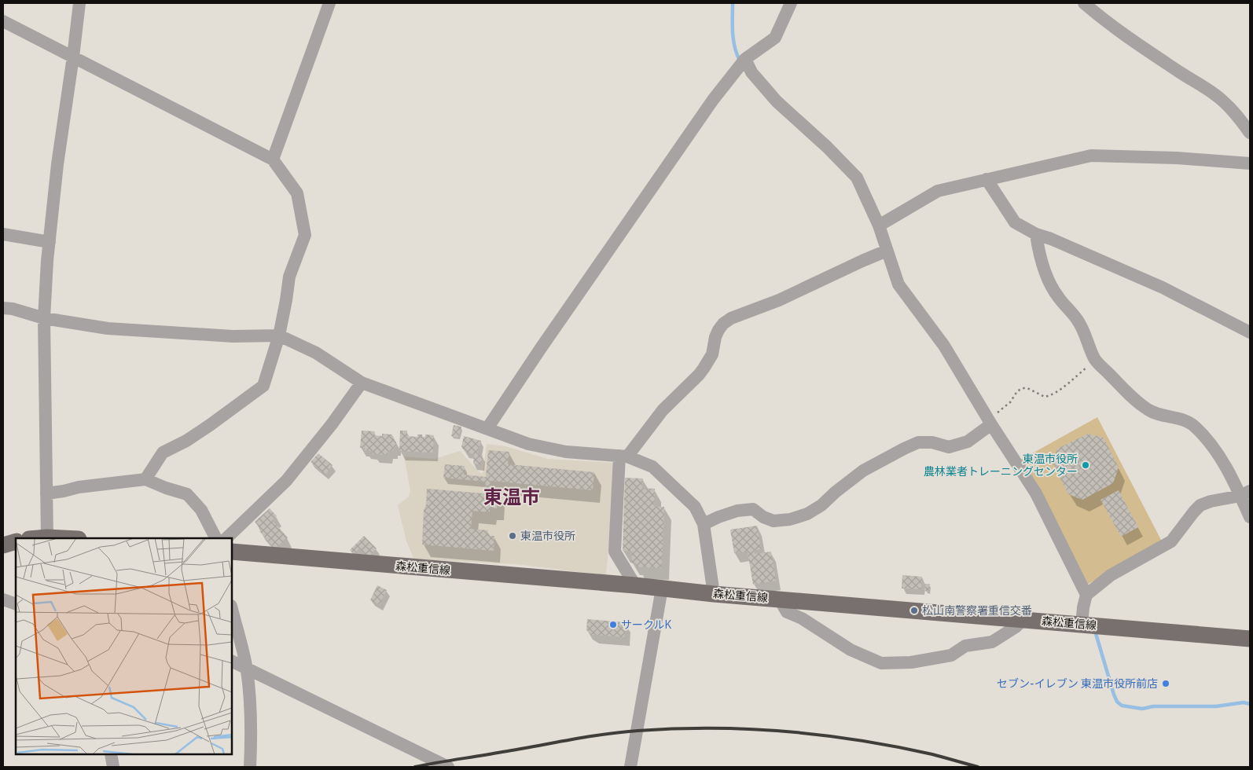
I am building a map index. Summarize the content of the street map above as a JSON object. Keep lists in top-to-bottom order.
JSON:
{
  "streets": {
    "main road": ["森松重信線"]
  },
  "districts": ["東温市"],
  "places": [
    "東温市役所 農林業者トレーニングセンター",
    "東温市役所",
    "松山南警察署重信交番",
    "サークルK",
    "セブン-イレブン 東温市役所前店"
  ]
}
